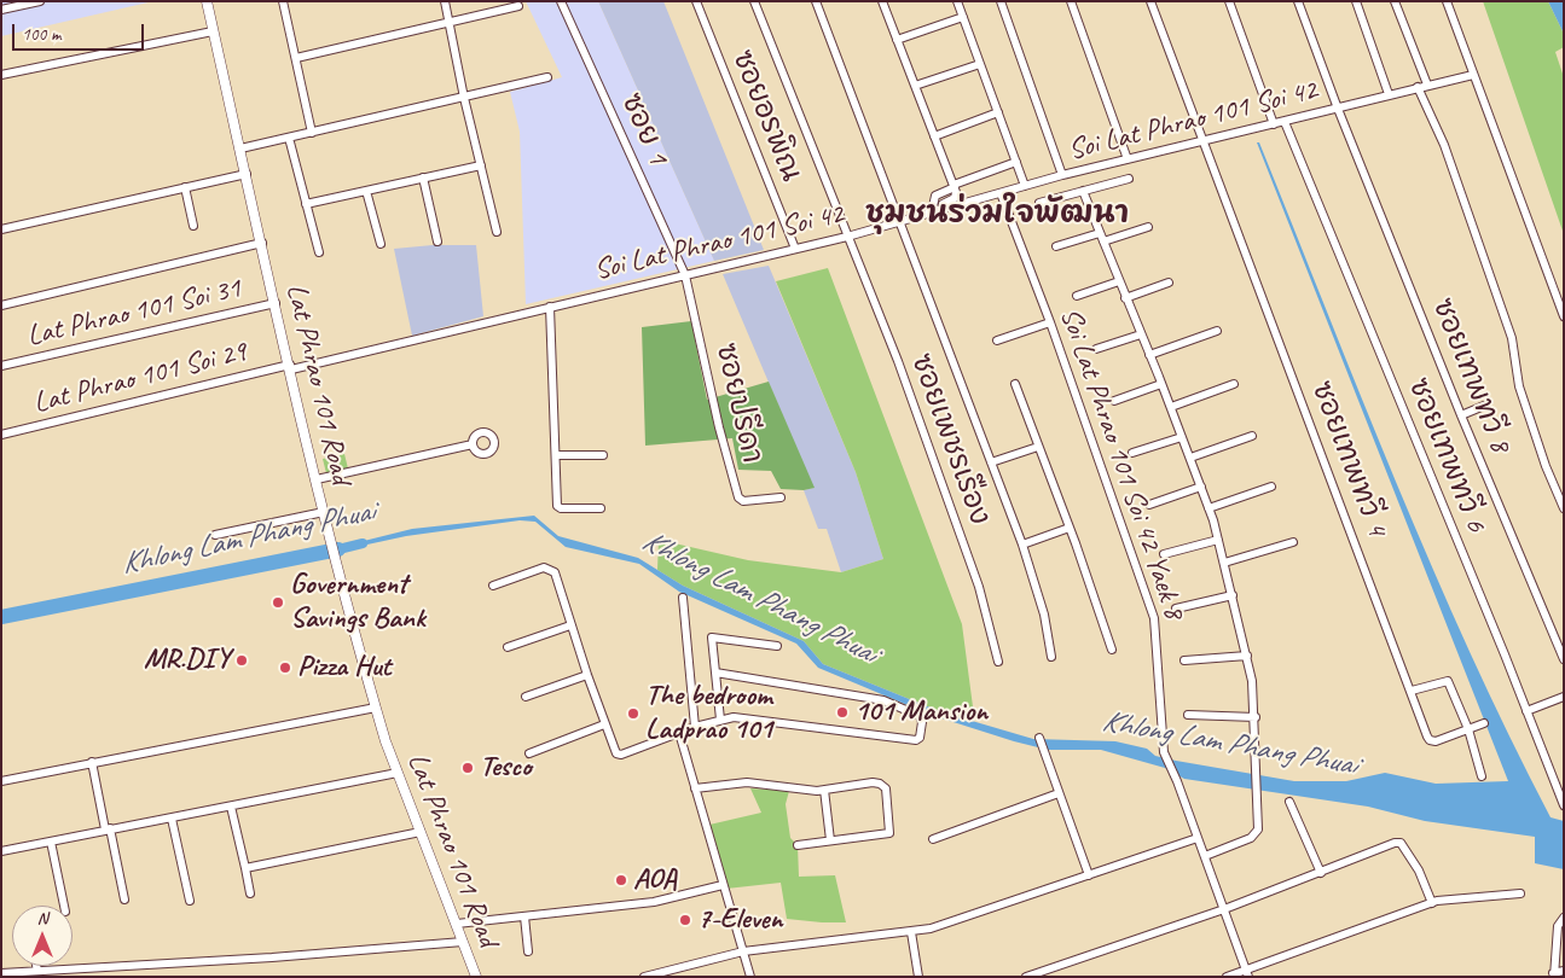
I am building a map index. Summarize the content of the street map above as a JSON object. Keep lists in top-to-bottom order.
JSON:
{
  "streets": {
    "street": [
      "ซอยอรพิณ",
      "Soi Lat Phrao 101 Soi 42",
      "ซอย 1",
      "Lat Phrao 101 Soi 31",
      "ซอยเทพทวี 8",
      "Lat Phrao 101 Soi 29",
      "Lat Phrao 101 Road",
      "ซอยปรีดา",
      "ซอยเพชรเรือง",
      "ซอยเทพทวี 6",
      "ซอยเทพทวี 4",
      "Soi Lat Phrao 101 Soi 42 Yaek 8"
    ]
  },
  "crossings": [
    ["ซอยอรพิณ", "Soi Lat Phrao 101 Soi 42"],
    ["Soi Lat Phrao 101 Soi 42", "ซอย 1"],
    ["Soi Lat Phrao 101 Soi 42", "ซอยเทพทวี 8"],
    ["Soi Lat Phrao 101 Soi 42", "Lat Phrao 101 Soi 29"],
    ["Soi Lat Phrao 101 Soi 42", "Lat Phrao 101 Road"],
    ["Soi Lat Phrao 101 Soi 42", "ซอยปรีดา"],
    ["Soi Lat Phrao 101 Soi 42", "ซอยเพชรเรือง"],
    ["Soi Lat Phrao 101 Soi 42", "ซอยเทพทวี 6"],
    ["Soi Lat Phrao 101 Soi 42", "ซอยเทพทวี 4"],
    ["Soi Lat Phrao 101 Soi 42", "Soi Lat Phrao 101 Soi 42 Yaek 8"],
    ["ซอย 1", "ซอยปรีดา"],
    ["Lat Phrao 101 Soi 31", "Lat Phrao 101 Road"],
    ["Lat Phrao 101 Soi 29", "Lat Phrao 101 Road"]
  ],
  "districts": ["ชุมชนร่วมใจพัฒนา"],
  "water": ["Khlong Lam Phang Phuai"],
  "places": [
    "Government Savings Bank",
    "MR.DIY",
    "Pizza Hut",
    "101 Mansion",
    "The bedroom Ladprao 101",
    "Tesco",
    "AOA",
    "7-Eleven"
  ],
  "scale_bar": "100 m",
  "north": "top"
}
